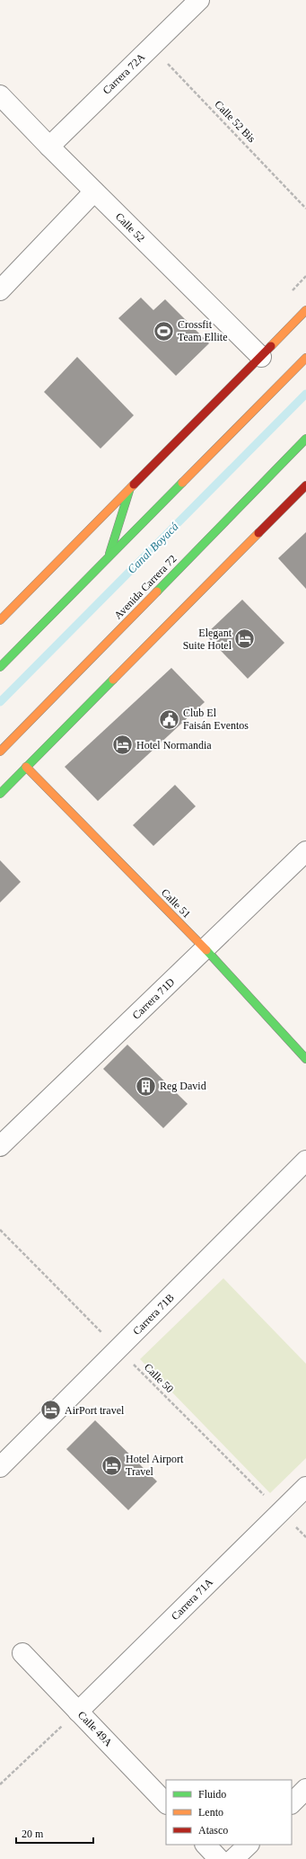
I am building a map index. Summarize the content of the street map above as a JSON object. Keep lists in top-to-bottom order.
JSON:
{
  "streets": {
    "main road": ["Avenida Carrera 72", "Calle 51"],
    "street": [
      "Carrera 72A",
      "Calle 52",
      "Carrera 71D",
      "Carrera 71B",
      "Carrera 71A",
      "Calle 49A"
    ],
    "path": ["Calle 52 Bis", "Calle 50"]
  },
  "crossings": [
    ["Carrera 72A", "Calle 52 Bis"],
    ["Carrera 72A", "Calle 52"],
    ["Calle 51", "Carrera 71D"],
    ["Carrera 71B", "Calle 50"],
    ["Calle 50", "Carrera 71A"],
    ["Carrera 71A", "Calle 49A"]
  ],
  "water": ["Canal Boyacá"],
  "places": {
    "sports": ["Crossfit Team Ellite"],
    "hotel": [
      "Elegant Suite Hotel",
      "Hotel Normandia",
      "AirPort travel",
      "Hotel Airport Travel"
    ],
    "public building": ["Club El Faisán Eventos"],
    "building": ["Reg David"]
  },
  "legend": ["Fluido", "Lento", "Atasco"],
  "scale_bar": "20 m"
}
